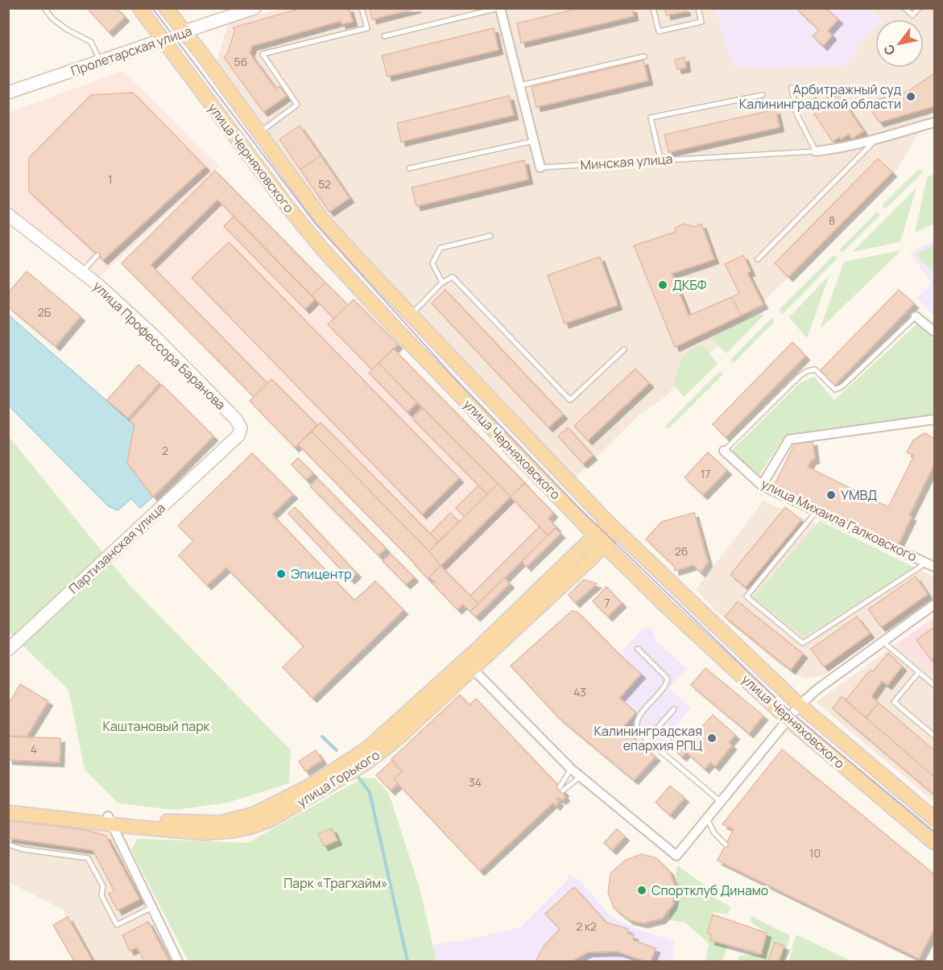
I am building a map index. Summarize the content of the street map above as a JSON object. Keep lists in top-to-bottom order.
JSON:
{
  "streets": {
    "main road": ["Пролетарская улица", "улица Черняховского", "улица Горького"],
    "street": [
      "Минская улица",
      "улица Профессора Баранова",
      "улица Михаила Галковского",
      "Партизанская улица"
    ]
  },
  "crossings": [
    ["Пролетарская улица", "улица Черняховского"],
    ["улица Черняховского", "улица Горького"],
    ["улица Профессора Баранова", "Партизанская улица"]
  ],
  "parks": ["Каштановый парк", "Парк «Трагхайм»"],
  "places": [
    "Арбитражный суд Калининградской области",
    "ДКБФ",
    "УМВД",
    "Эпицентр",
    "Калининградская епархия РПЦ",
    "Спортклуб Динамо"
  ],
  "house_numbers": [
    "56",
    "1",
    "52",
    "8",
    "2Б",
    "2",
    "17",
    "26",
    "7",
    "43",
    "4",
    "34",
    "10",
    "2 к2"
  ],
  "north": "bottom left"
}
